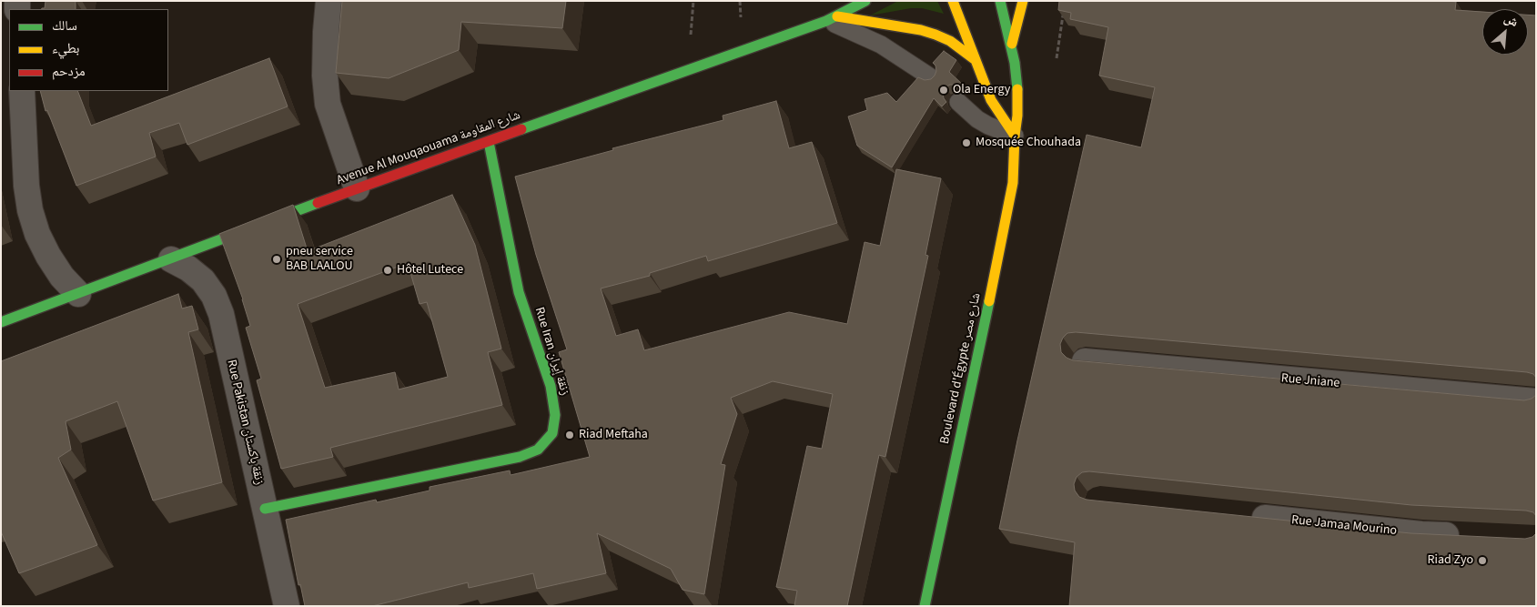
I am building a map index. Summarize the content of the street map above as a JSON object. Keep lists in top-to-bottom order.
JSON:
{
  "streets": {
    "street": [
      "Avenue Al Mouqaouama شارع المقاومة",
      "Rue Iran زنقة إيران",
      "Boulevard d'Égypte شارع مصر",
      "Rue Jniane",
      "Rue Pakistan زنقة باكستان",
      "Rue Jamaa Mourino"
    ]
  },
  "crossings": [
    ["Avenue Al Mouqaouama شارع المقاومة", "Rue Iran زنقة إيران"],
    ["Avenue Al Mouqaouama شارع المقاومة", "Rue Pakistan زنقة باكستان"],
    ["Rue Iran زنقة إيران", "Rue Pakistan زنقة باكستان"]
  ],
  "places": [
    "Ola Energy",
    "Mosquée Chouhada",
    "pneu service BAB LAALOU",
    "Hôtel Lutece",
    "Riad Meftaha",
    "Riad Zyo"
  ],
  "legend": ["سالك", "بطيء", "مزدحم"],
  "north": "top right"
}
